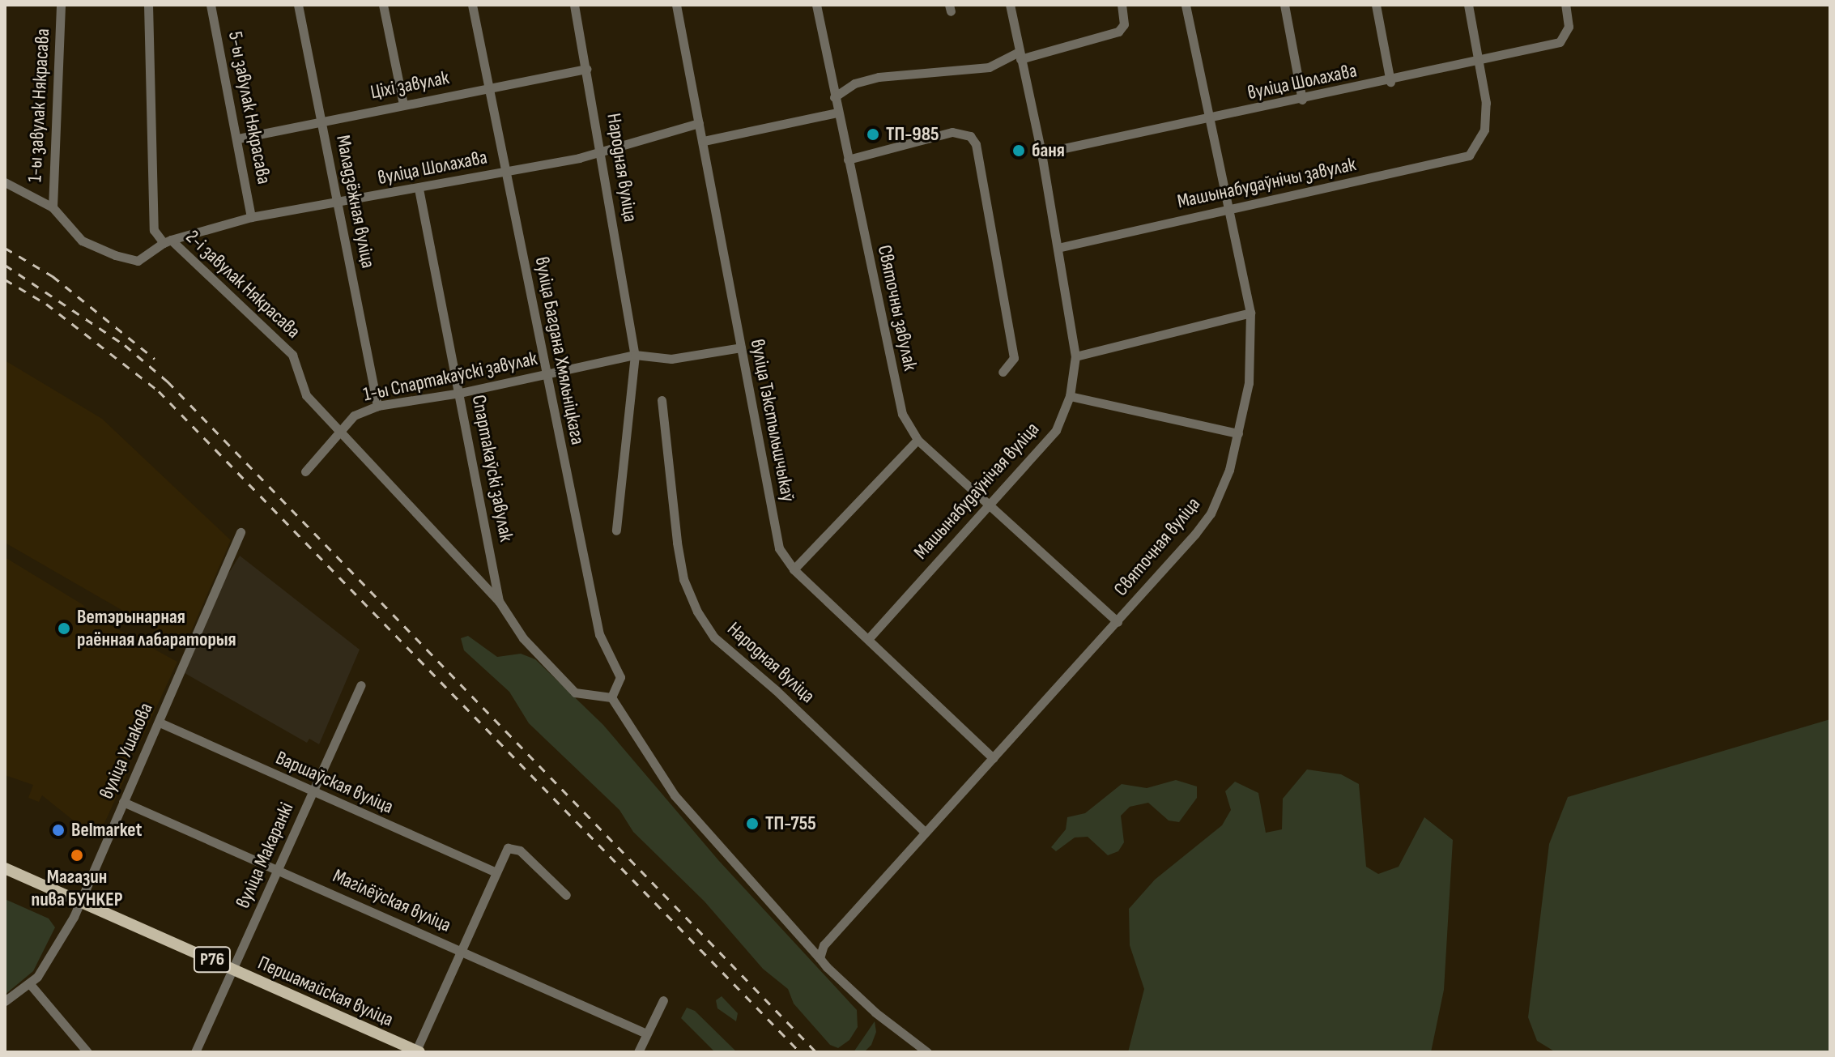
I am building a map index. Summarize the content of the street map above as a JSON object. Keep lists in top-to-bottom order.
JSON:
{
  "streets": {
    "main road": ["Р76", "Першамайская вуліца"],
    "street": [
      "вуліца Шолахава",
      "Ціхі завулак",
      "1-ы завулак Някрасава",
      "5-ы завулак Някрасава",
      "Народная вуліца",
      "Машынабудаўнічы завулак",
      "Маладзёжная вуліца",
      "2-і завулак Някрасава",
      "Святочны завулак",
      "вуліца Багдана Хмяльніцкага",
      "1-ы Спартакаўскі завулак",
      "вуліца Тэкстыльшчыкаў",
      "Спартакаўскі завулак",
      "Машынабудаўнічая вуліца",
      "Святочная вуліца",
      "вуліца Ушакова",
      "Варшаўская вуліца",
      "вуліца Макаранкі",
      "Магілёўская вуліца"
    ]
  },
  "crossings": [
    ["вуліца Шолахава", "1-ы завулак Някрасава"],
    ["вуліца Шолахава", "5-ы завулак Някрасава"],
    ["вуліца Шолахава", "Народная вуліца"],
    ["вуліца Шолахава", "Машынабудаўнічы завулак"],
    ["вуліца Шолахава", "Маладзёжная вуліца"],
    ["вуліца Шолахава", "2-і завулак Някрасава"],
    ["вуліца Шолахава", "вуліца Багдана Хмяльніцкага"],
    ["вуліца Шолахава", "вуліца Тэкстыльшчыкаў"],
    ["вуліца Шолахава", "Спартакаўскі завулак"],
    ["вуліца Шолахава", "Машынабудаўнічая вуліца"],
    ["вуліца Шолахава", "Святочная вуліца"],
    ["Ціхі завулак", "5-ы завулак Някрасава"],
    ["Ціхі завулак", "Народная вуліца"],
    ["Ціхі завулак", "Маладзёжная вуліца"],
    ["Ціхі завулак", "вуліца Багдана Хмяльніцкага"],
    ["Народная вуліца", "1-ы Спартакаўскі завулак"],
    ["Народная вуліца", "Святочная вуліца"],
    ["Машынабудаўнічы завулак", "Машынабудаўнічая вуліца"],
    ["Машынабудаўнічы завулак", "Святочная вуліца"],
    ["Маладзёжная вуліца", "1-ы Спартакаўскі завулак"],
    ["2-і завулак Някрасава", "1-ы Спартакаўскі завулак"],
    ["2-і завулак Някрасава", "Спартакаўскі завулак"],
    ["Святочны завулак", "Машынабудаўнічая вуліца"],
    ["Святочны завулак", "Святочная вуліца"],
    ["вуліца Багдана Хмяльніцкага", "1-ы Спартакаўскі завулак"],
    ["1-ы Спартакаўскі завулак", "вуліца Тэкстыльшчыкаў"],
    ["1-ы Спартакаўскі завулак", "Спартакаўскі завулак"],
    ["вуліца Тэкстыльшчыкаў", "Машынабудаўнічая вуліца"],
    ["вуліца Тэкстыльшчыкаў", "Святочная вуліца"],
    ["вуліца Ушакова", "Варшаўская вуліца"],
    ["вуліца Ушакова", "Магілёўская вуліца"],
    ["вуліца Ушакова", "Першамайская вуліца"],
    ["Варшаўская вуліца", "вуліца Макаранкі"],
    ["вуліца Макаранкі", "Магілёўская вуліца"],
    ["вуліца Макаранкі", "Першамайская вуліца"]
  ],
  "places": [
    "ТП-985",
    "баня",
    "Ветэрынарная раённая лабараторыя",
    "ТП-755",
    "Belmarket",
    "Магазин пива БУНКЕР"
  ]
}
